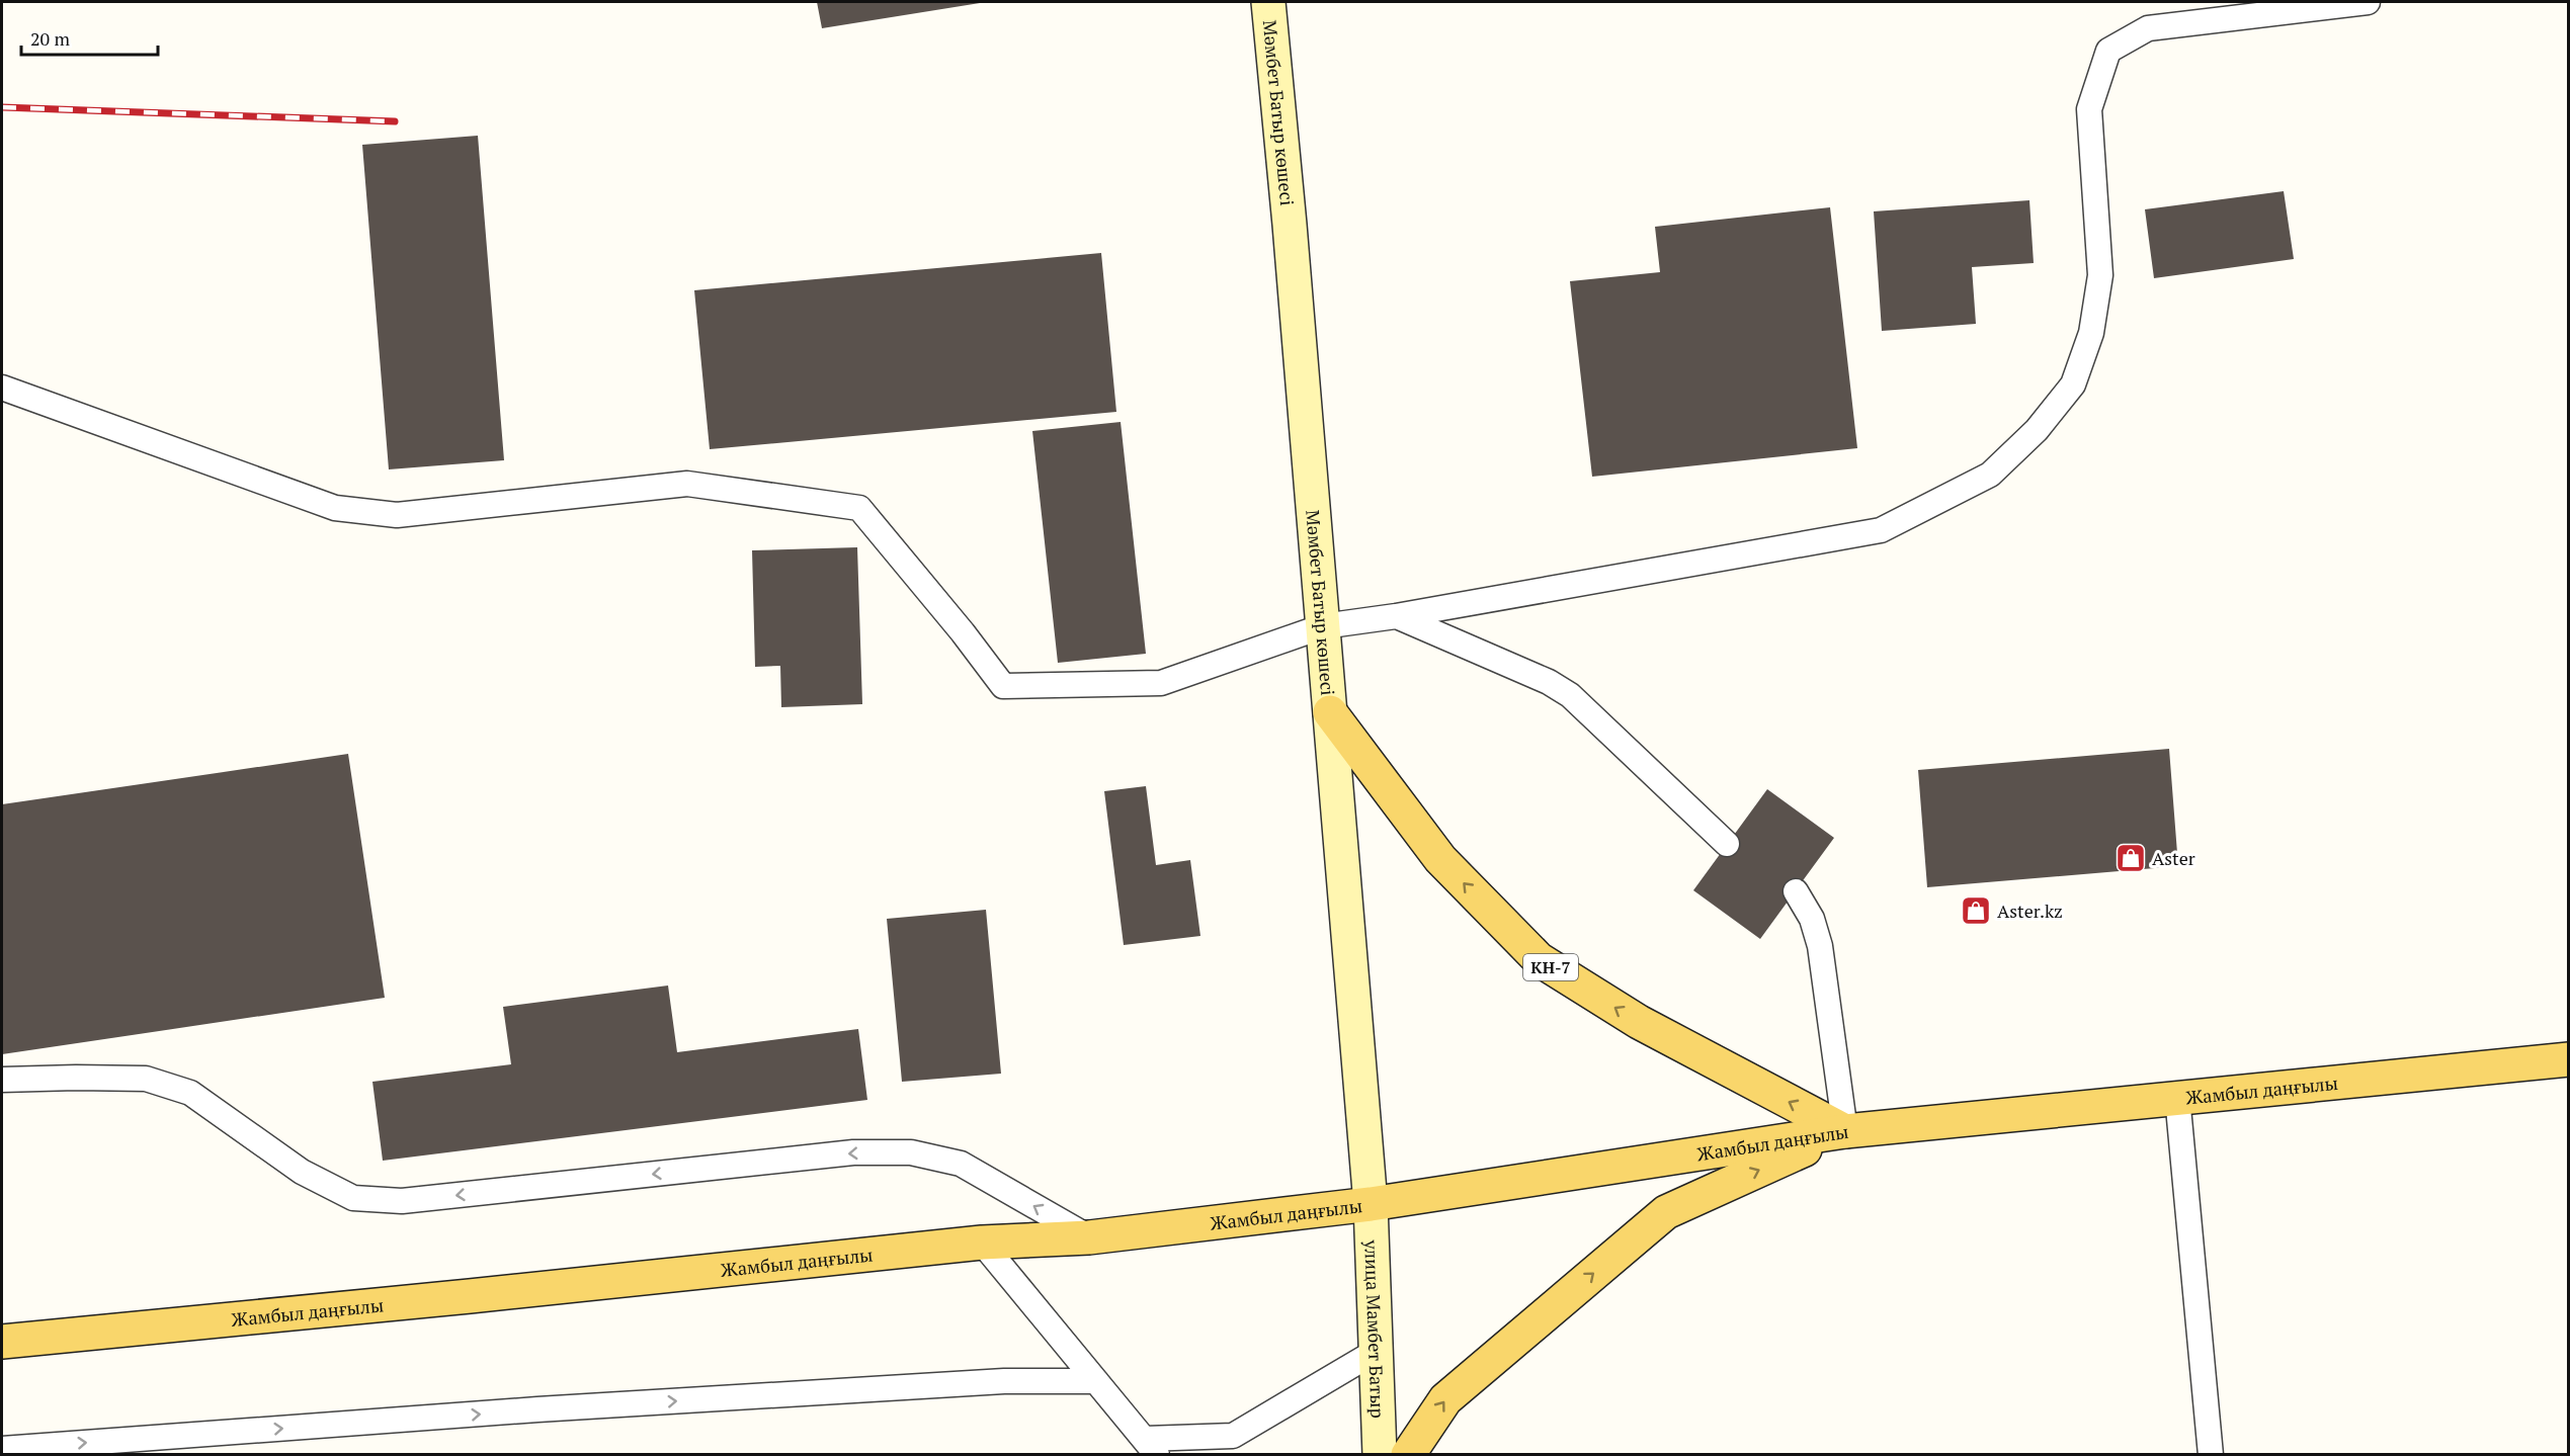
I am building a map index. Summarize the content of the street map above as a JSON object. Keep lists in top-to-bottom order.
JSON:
{
  "streets": {
    "main road": [
      "Мәмбет Батыр көшесі",
      "КН-7",
      "Жамбыл даңғылы",
      "улица Мамбет Батыр"
    ]
  },
  "crossings": [
    ["Мәмбет Батыр көшесі", "КН-7"],
    ["Мәмбет Батыр көшесі", "Жамбыл даңғылы"],
    ["Мәмбет Батыр көшесі", "улица Мамбет Батыр"],
    ["КН-7", "Жамбыл даңғылы"],
    ["Жамбыл даңғылы", "улица Мамбет Батыр"]
  ],
  "places": {
    "shop": ["Aster", "Aster.kz"]
  },
  "scale_bar": "20 m"
}
